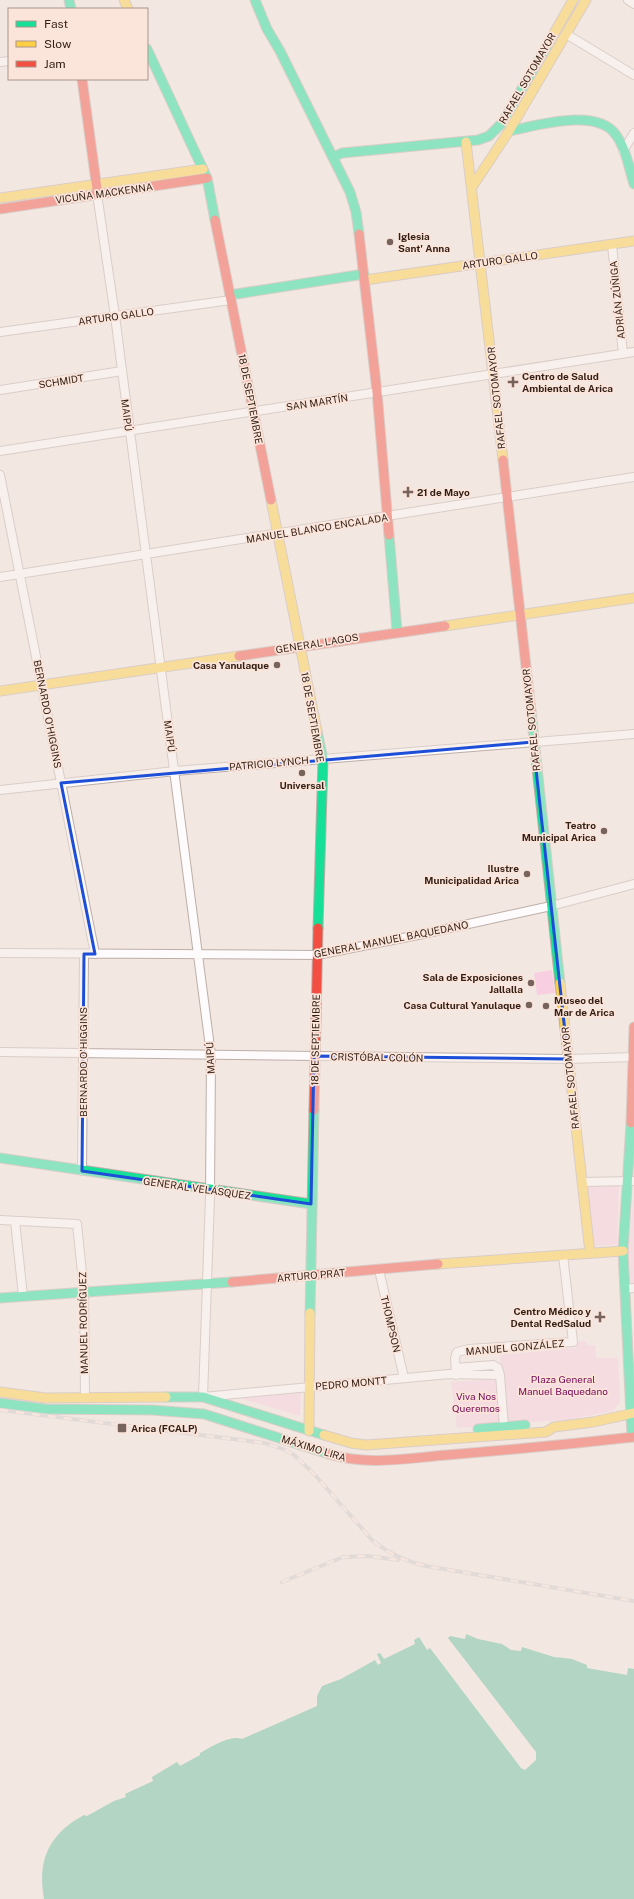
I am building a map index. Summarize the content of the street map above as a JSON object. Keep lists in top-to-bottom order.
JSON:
{
  "streets": {
    "main road": [
      "RAFAEL SOTOMAYOR",
      "VICUÑA MACKENNA",
      "ARTURO GALLO",
      "18 DE SEPTIEMBRE",
      "MAIPÚ",
      "GENERAL LAGOS",
      "GENERAL VELÁSQUEZ",
      "ARTURO PRAT",
      "MÁXIMO LIRA"
    ],
    "street": [
      "ADRIÁN ZÚÑIGA",
      "SCHMIDT",
      "SAN MARTÍN",
      "MANUEL BLANCO ENCALADA",
      "BERNARDO O'HIGGINS",
      "PATRICIO LYNCH",
      "GENERAL MANUEL BAQUEDANO",
      "CRISTÓBAL COLÓN",
      "MANUEL RODRÍGUEZ",
      "THOMPSON",
      "MANUEL GONZÁLEZ",
      "PEDRO MONTT"
    ]
  },
  "crossings": [
    ["RAFAEL SOTOMAYOR", "ARTURO GALLO"],
    ["RAFAEL SOTOMAYOR", "SAN MARTÍN"],
    ["RAFAEL SOTOMAYOR", "MANUEL BLANCO ENCALADA"],
    ["RAFAEL SOTOMAYOR", "GENERAL LAGOS"],
    ["RAFAEL SOTOMAYOR", "PATRICIO LYNCH"],
    ["RAFAEL SOTOMAYOR", "GENERAL MANUEL BAQUEDANO"],
    ["RAFAEL SOTOMAYOR", "CRISTÓBAL COLÓN"],
    ["RAFAEL SOTOMAYOR", "ARTURO PRAT"],
    ["VICUÑA MACKENNA", "18 DE SEPTIEMBRE"],
    ["VICUÑA MACKENNA", "MAIPÚ"],
    ["ARTURO GALLO", "ADRIÁN ZÚÑIGA"],
    ["ARTURO GALLO", "18 DE SEPTIEMBRE"],
    ["ARTURO GALLO", "MAIPÚ"],
    ["ADRIÁN ZÚÑIGA", "SAN MARTÍN"],
    ["SCHMIDT", "MAIPÚ"],
    ["18 DE SEPTIEMBRE", "SAN MARTÍN"],
    ["18 DE SEPTIEMBRE", "MANUEL BLANCO ENCALADA"],
    ["18 DE SEPTIEMBRE", "GENERAL LAGOS"],
    ["18 DE SEPTIEMBRE", "PATRICIO LYNCH"],
    ["18 DE SEPTIEMBRE", "GENERAL MANUEL BAQUEDANO"],
    ["18 DE SEPTIEMBRE", "CRISTÓBAL COLÓN"],
    ["18 DE SEPTIEMBRE", "GENERAL VELÁSQUEZ"],
    ["18 DE SEPTIEMBRE", "ARTURO PRAT"],
    ["18 DE SEPTIEMBRE", "PEDRO MONTT"],
    ["18 DE SEPTIEMBRE", "MÁXIMO LIRA"],
    ["SAN MARTÍN", "MAIPÚ"],
    ["MAIPÚ", "MANUEL BLANCO ENCALADA"],
    ["MAIPÚ", "GENERAL LAGOS"],
    ["MAIPÚ", "PATRICIO LYNCH"],
    ["MAIPÚ", "GENERAL MANUEL BAQUEDANO"],
    ["MAIPÚ", "CRISTÓBAL COLÓN"],
    ["MAIPÚ", "GENERAL VELÁSQUEZ"],
    ["MAIPÚ", "ARTURO PRAT"],
    ["MAIPÚ", "PEDRO MONTT"],
    ["MAIPÚ", "MÁXIMO LIRA"],
    ["MANUEL BLANCO ENCALADA", "BERNARDO O'HIGGINS"],
    ["GENERAL LAGOS", "BERNARDO O'HIGGINS"],
    ["BERNARDO O'HIGGINS", "PATRICIO LYNCH"],
    ["BERNARDO O'HIGGINS", "GENERAL MANUEL BAQUEDANO"],
    ["BERNARDO O'HIGGINS", "CRISTÓBAL COLÓN"],
    ["BERNARDO O'HIGGINS", "GENERAL VELÁSQUEZ"],
    ["ARTURO PRAT", "MANUEL RODRÍGUEZ"],
    ["ARTURO PRAT", "THOMPSON"],
    ["ARTURO PRAT", "MANUEL GONZÁLEZ"],
    ["MANUEL RODRÍGUEZ", "MÁXIMO LIRA"],
    ["THOMPSON", "PEDRO MONTT"],
    ["MANUEL GONZÁLEZ", "PEDRO MONTT"],
    ["PEDRO MONTT", "MÁXIMO LIRA"]
  ],
  "parks": ["Plaza General Manuel Baquedano", "Viva Nos Queremos"],
  "places": {
    "other": [
      "Iglesia Sant' Anna",
      "Casa Yanulaque",
      "Universal",
      "Teatro Municipal Arica",
      "Ilustre Municipalidad Arica",
      "Sala de Exposiciones Jallalla",
      "Casa Cultural Yanulaque",
      "Museo del Mar de Arica"
    ],
    "health": ["Centro de Salud Ambiental de Arica", "21 de Mayo", "Centro Médico y Dental RedSalud"],
    "transit": ["Arica (FCALP)"]
  },
  "legend": ["Fast", "Slow", "Jam"]
}
